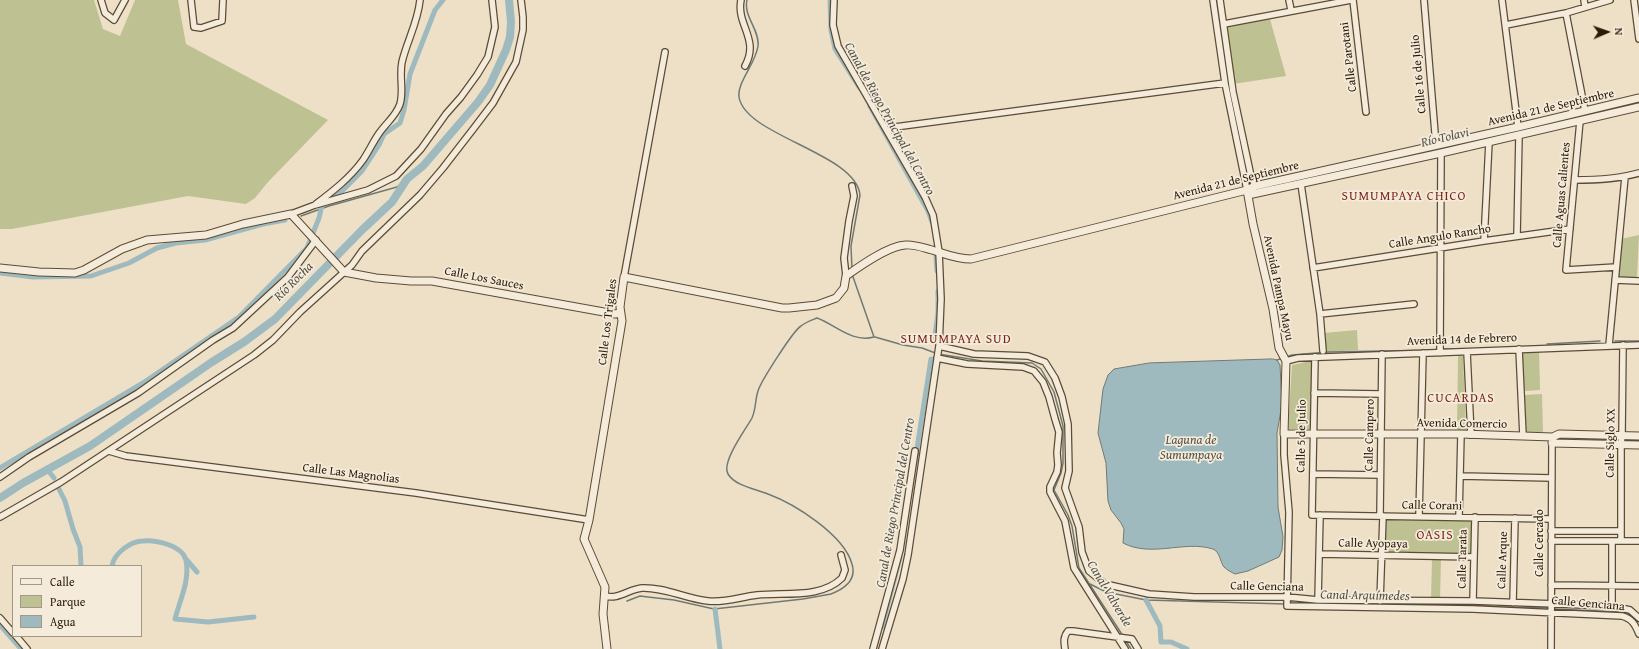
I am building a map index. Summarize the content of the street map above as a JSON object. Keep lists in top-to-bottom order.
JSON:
{
  "streets": {
    "street": [
      "Calle Parotani",
      "Calle 16 de Julio",
      "Avenida 21 de Septiembre",
      "Calle Aguas Calientes",
      "Calle Angulo Rancho",
      "Calle Los Sauces",
      "Avenida Pampa Mayu",
      "Calle Los Trigales",
      "Avenida 14 de Febrero",
      "Avenida Comercio",
      "Calle Campero",
      "Calle 5 de Julio",
      "Calle Siglo XX",
      "Calle Las Magnolias",
      "Calle Corani",
      "Calle Cercado",
      "Calle Ayopaya",
      "Calle Tarata",
      "Calle Arque",
      "Calle Genciana"
    ]
  },
  "crossings": [
    ["Calle 16 de Julio", "Avenida 21 de Septiembre"],
    ["Avenida 21 de Septiembre", "Calle Aguas Calientes"],
    ["Avenida 21 de Septiembre", "Avenida Pampa Mayu"],
    ["Calle Aguas Calientes", "Calle Angulo Rancho"],
    ["Calle Los Sauces", "Calle Los Trigales"],
    ["Avenida Pampa Mayu", "Avenida 14 de Febrero"],
    ["Avenida Pampa Mayu", "Avenida Comercio"],
    ["Avenida Pampa Mayu", "Calle Genciana"],
    ["Calle Los Trigales", "Calle Las Magnolias"],
    ["Avenida 14 de Febrero", "Calle Campero"],
    ["Avenida 14 de Febrero", "Calle 5 de Julio"],
    ["Avenida 14 de Febrero", "Calle Siglo XX"],
    ["Avenida Comercio", "Calle Campero"],
    ["Avenida Comercio", "Calle 5 de Julio"],
    ["Avenida Comercio", "Calle Siglo XX"],
    ["Avenida Comercio", "Calle Cercado"],
    ["Calle Campero", "Calle Corani"],
    ["Calle Campero", "Calle Ayopaya"],
    ["Calle Campero", "Calle Genciana"],
    ["Calle 5 de Julio", "Calle Corani"],
    ["Calle Corani", "Calle Cercado"],
    ["Calle Corani", "Calle Tarata"],
    ["Calle Corani", "Calle Arque"],
    ["Calle Cercado", "Calle Genciana"],
    ["Calle Ayopaya", "Calle Tarata"],
    ["Calle Tarata", "Calle Genciana"],
    ["Calle Arque", "Calle Genciana"]
  ],
  "districts": [
    "SUMUMPAYA CHICO",
    "SUMUMPAYA SUD",
    "CUCARDAS",
    "OASIS"
  ],
  "water": [
    "Canal de Riego Principal del Centro",
    "Río Tolavi",
    "Río Rocha",
    "Laguna de Sumumpaya",
    "Canal Valverde",
    "Canal Arquímedes"
  ],
  "legend": ["Calle", "Parque", "Agua"],
  "north": "right"
}
